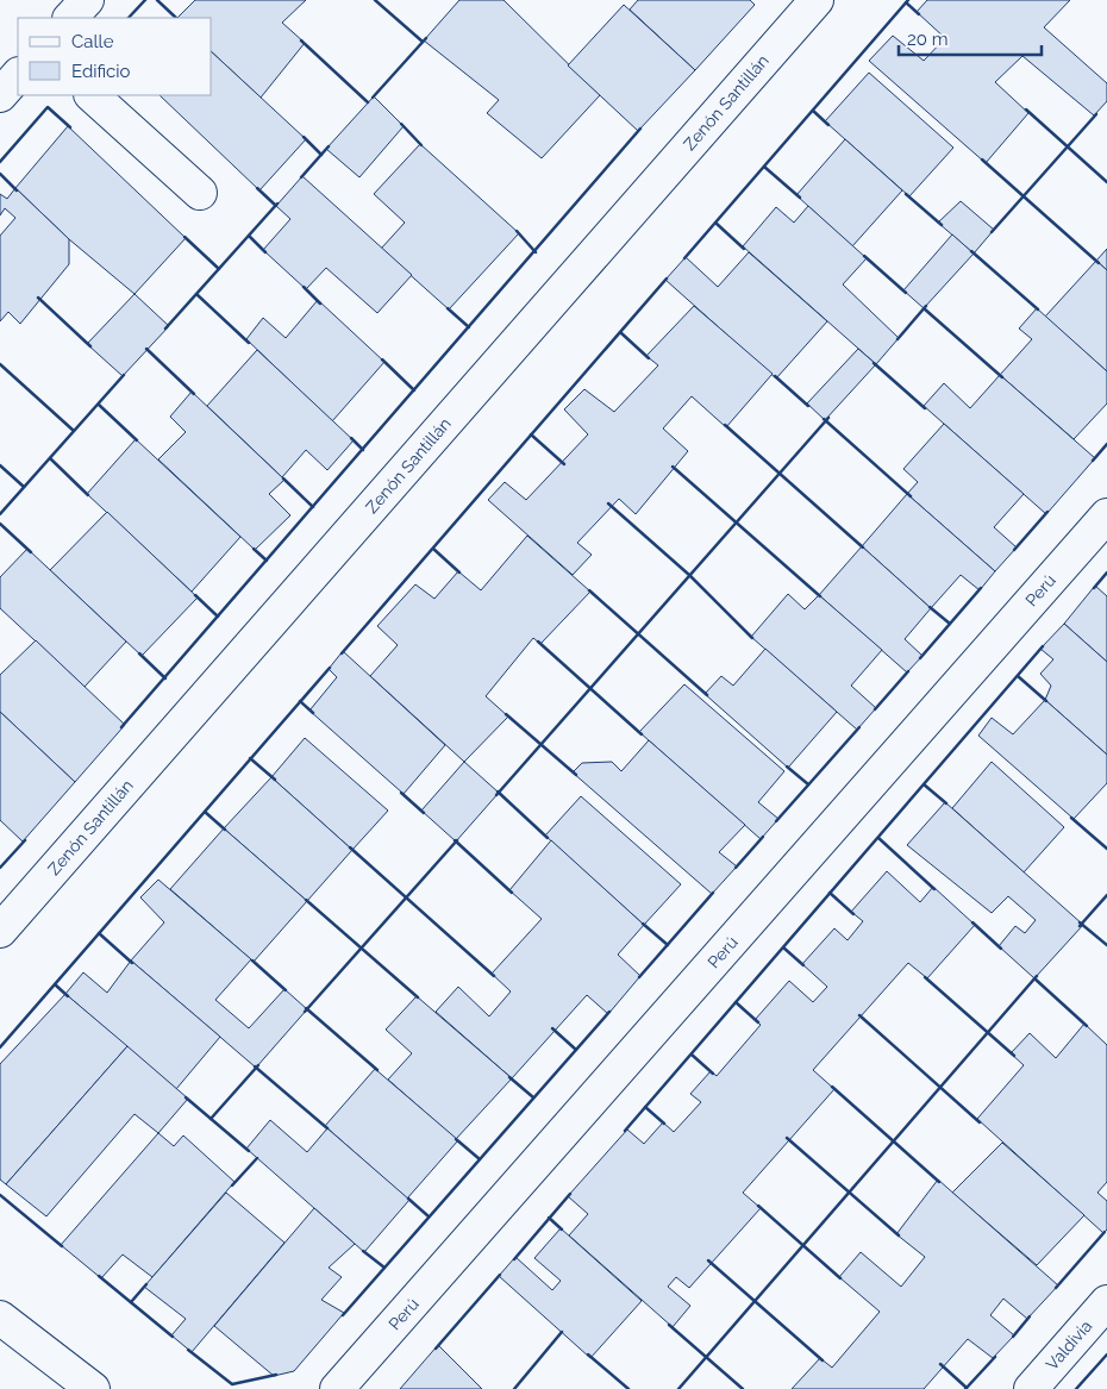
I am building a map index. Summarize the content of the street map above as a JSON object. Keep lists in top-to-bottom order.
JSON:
{
  "streets": {
    "street": ["Zenón Santillán", "Perú", "Valdivia"]
  },
  "legend": ["Calle", "Edificio"],
  "scale_bar": "20 m"
}
